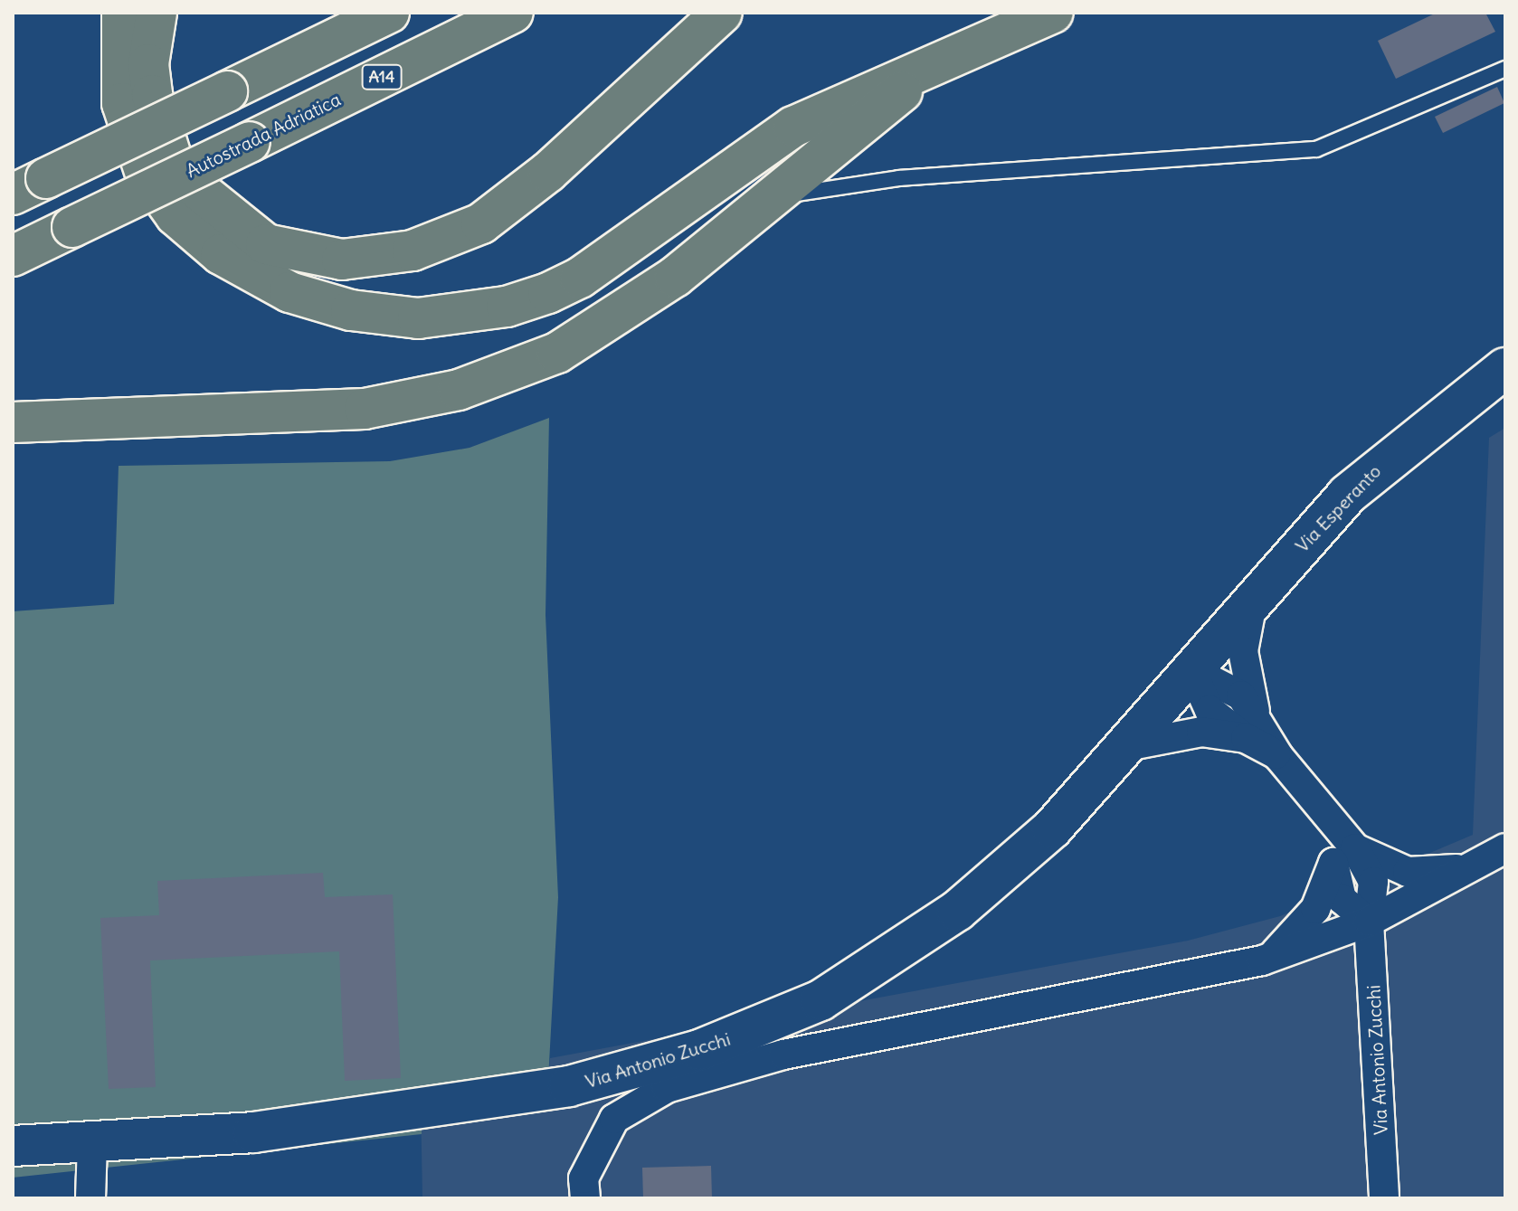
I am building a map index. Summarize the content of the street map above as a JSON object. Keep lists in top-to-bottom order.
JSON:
{
  "streets": {
    "highway": ["A14", "Autostrada Adriatica"],
    "main road": ["Via Esperanto", "Via Antonio Zucchi"]
  },
  "crossings": [
    ["Via Esperanto", "Via Antonio Zucchi"]
  ]
}
